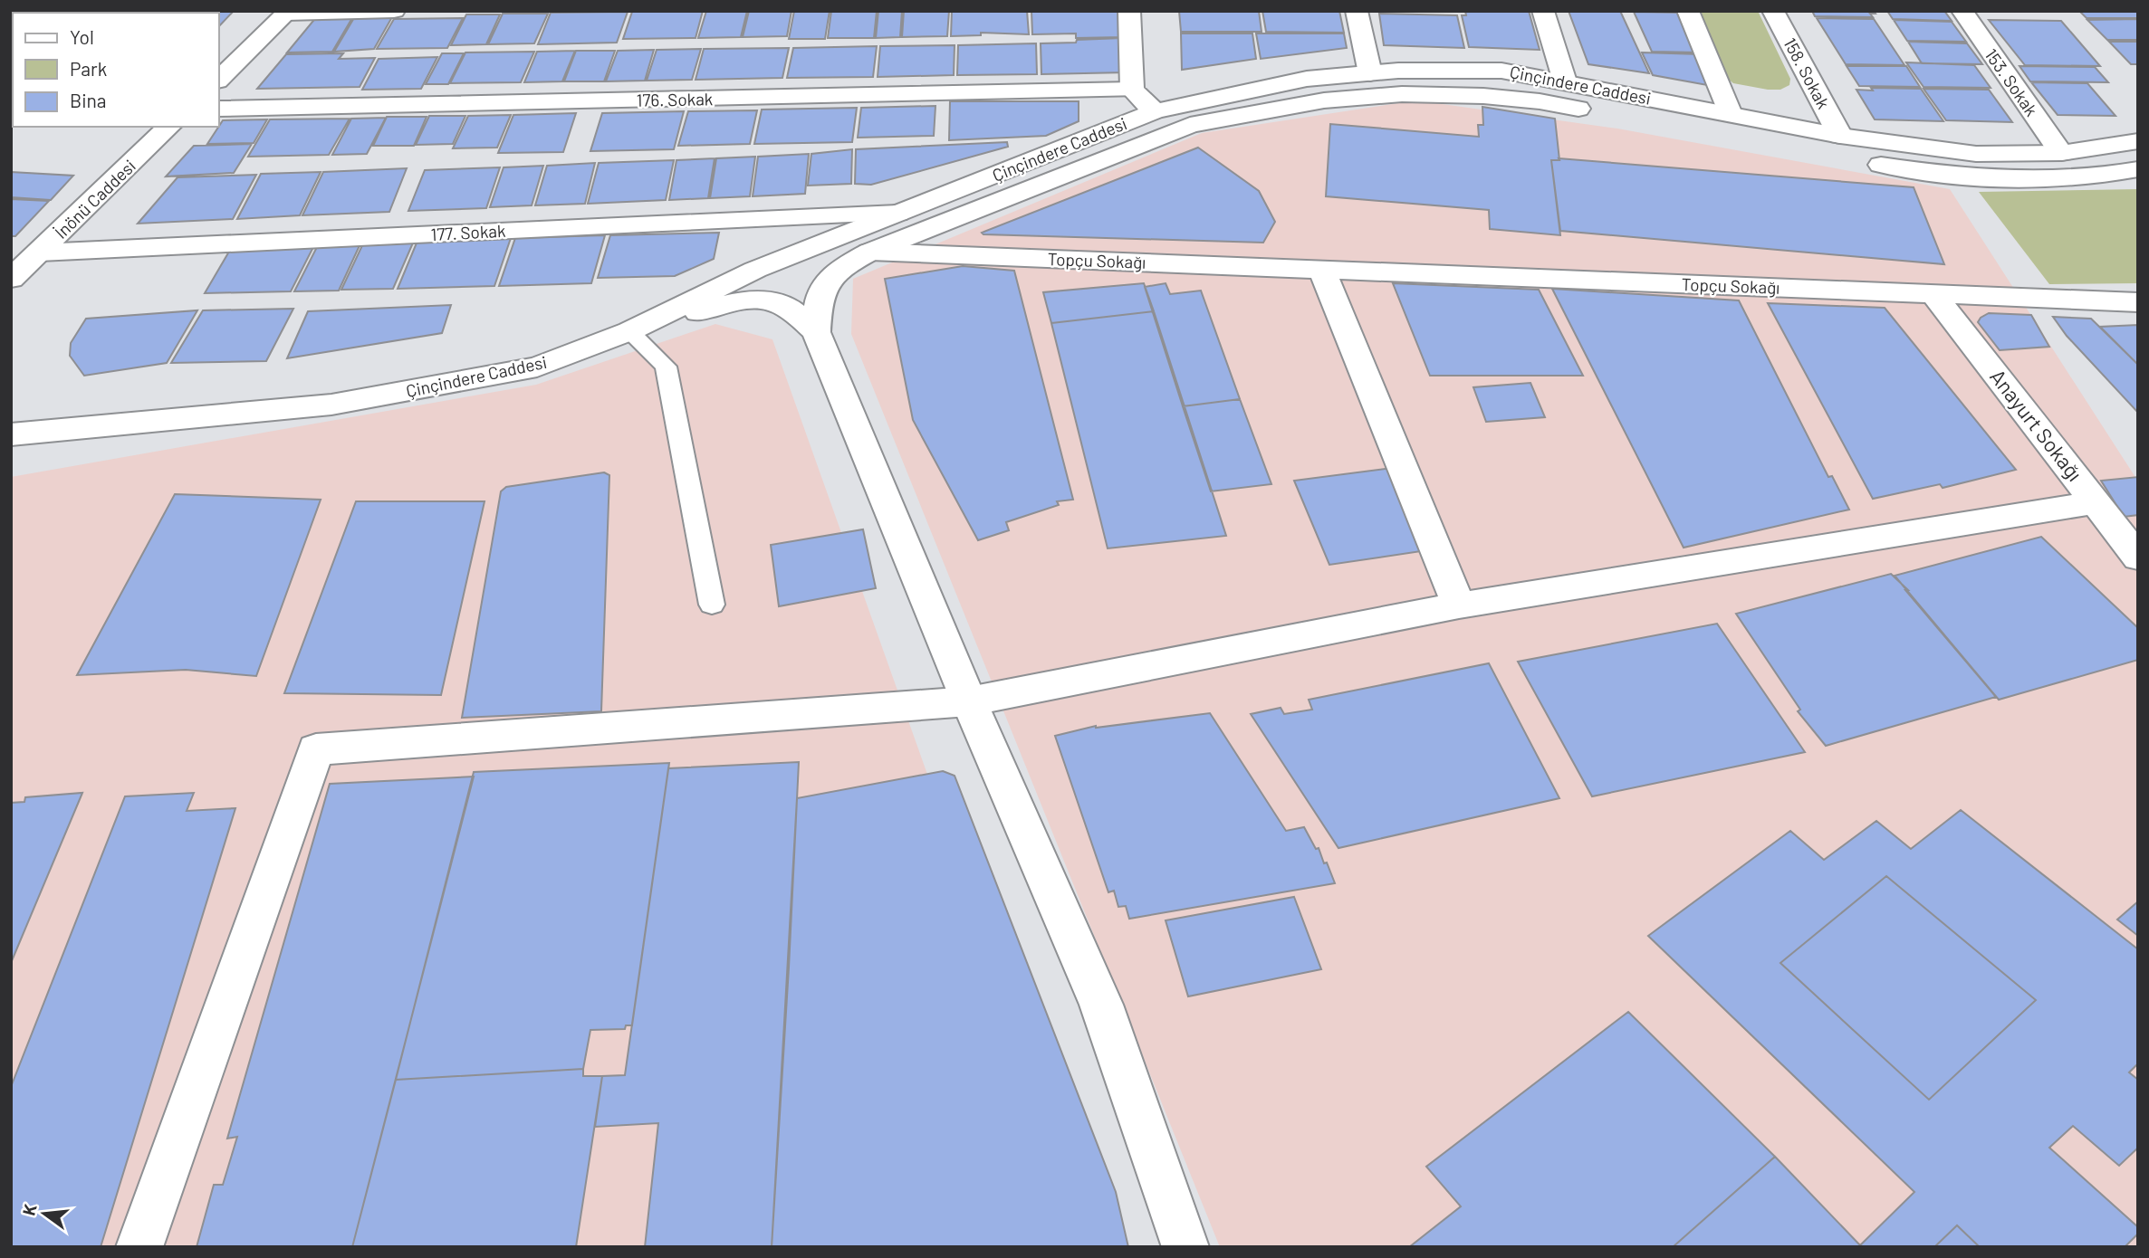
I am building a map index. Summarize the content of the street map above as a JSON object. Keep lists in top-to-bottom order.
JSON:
{
  "streets": {
    "street": [
      "158. Sokak",
      "153. Sokak",
      "Çinçindere Caddesi",
      "176. Sokak",
      "İnönü Caddesi",
      "177. Sokak",
      "Topçu Sokağı",
      "Anayurt Sokağı"
    ]
  },
  "crossings": [
    ["158. Sokak", "Çinçindere Caddesi"],
    ["153. Sokak", "Çinçindere Caddesi"],
    ["Çinçindere Caddesi", "177. Sokak"],
    ["Çinçindere Caddesi", "Topçu Sokağı"],
    ["İnönü Caddesi", "177. Sokak"],
    ["Topçu Sokağı", "Anayurt Sokağı"]
  ],
  "legend": ["Yol", "Park", "Bina"],
  "north": "left"
}
